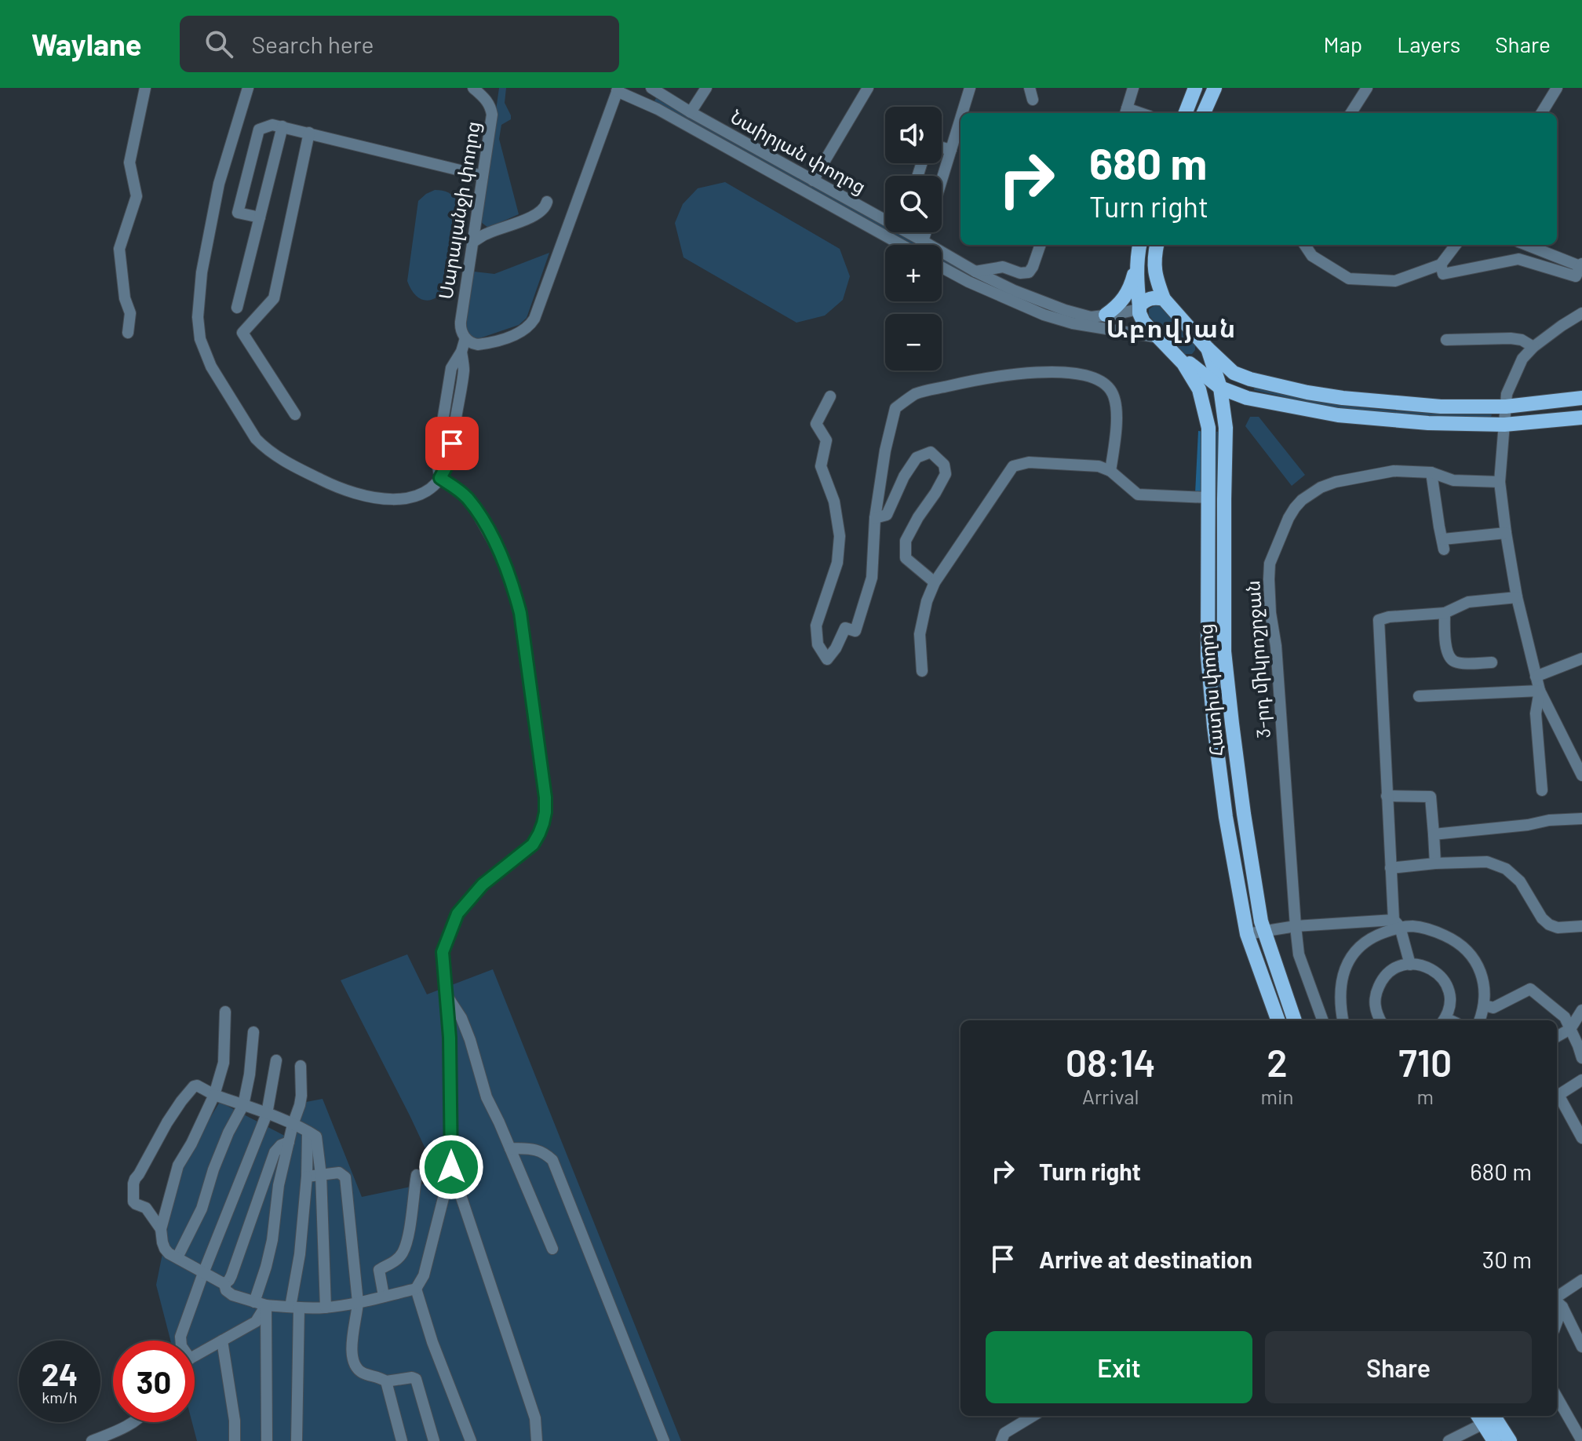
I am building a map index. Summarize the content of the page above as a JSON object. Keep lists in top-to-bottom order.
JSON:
{
  "streets": {
    "main road": ["Հատիս փողոց"],
    "street": ["Նաիրյան փողոց", "Սարալանջի փողոց", "3-րդ միկրոշրջան"]
  },
  "districts": ["Աբովյան"],
  "page": {
    "header": "Waylane",
    "search": "Search here",
    "nav": ["Map", "Layers", "Share"],
    "map_buttons": ["+", "−"],
    "turn": ["680 m", "Turn right"],
    "eta": [
      "08:14",
      "Arrival",
      "2",
      "min",
      "710",
      "m"
    ],
    "list": [
      {
        "name": "Turn right",
        "value": "680 m"
      },
      {
        "name": "Arrive at destination",
        "value": "30 m"
      }
    ],
    "buttons": ["Exit", "Share"],
    "speed": "24 km/h",
    "limit": "30"
  }
}
